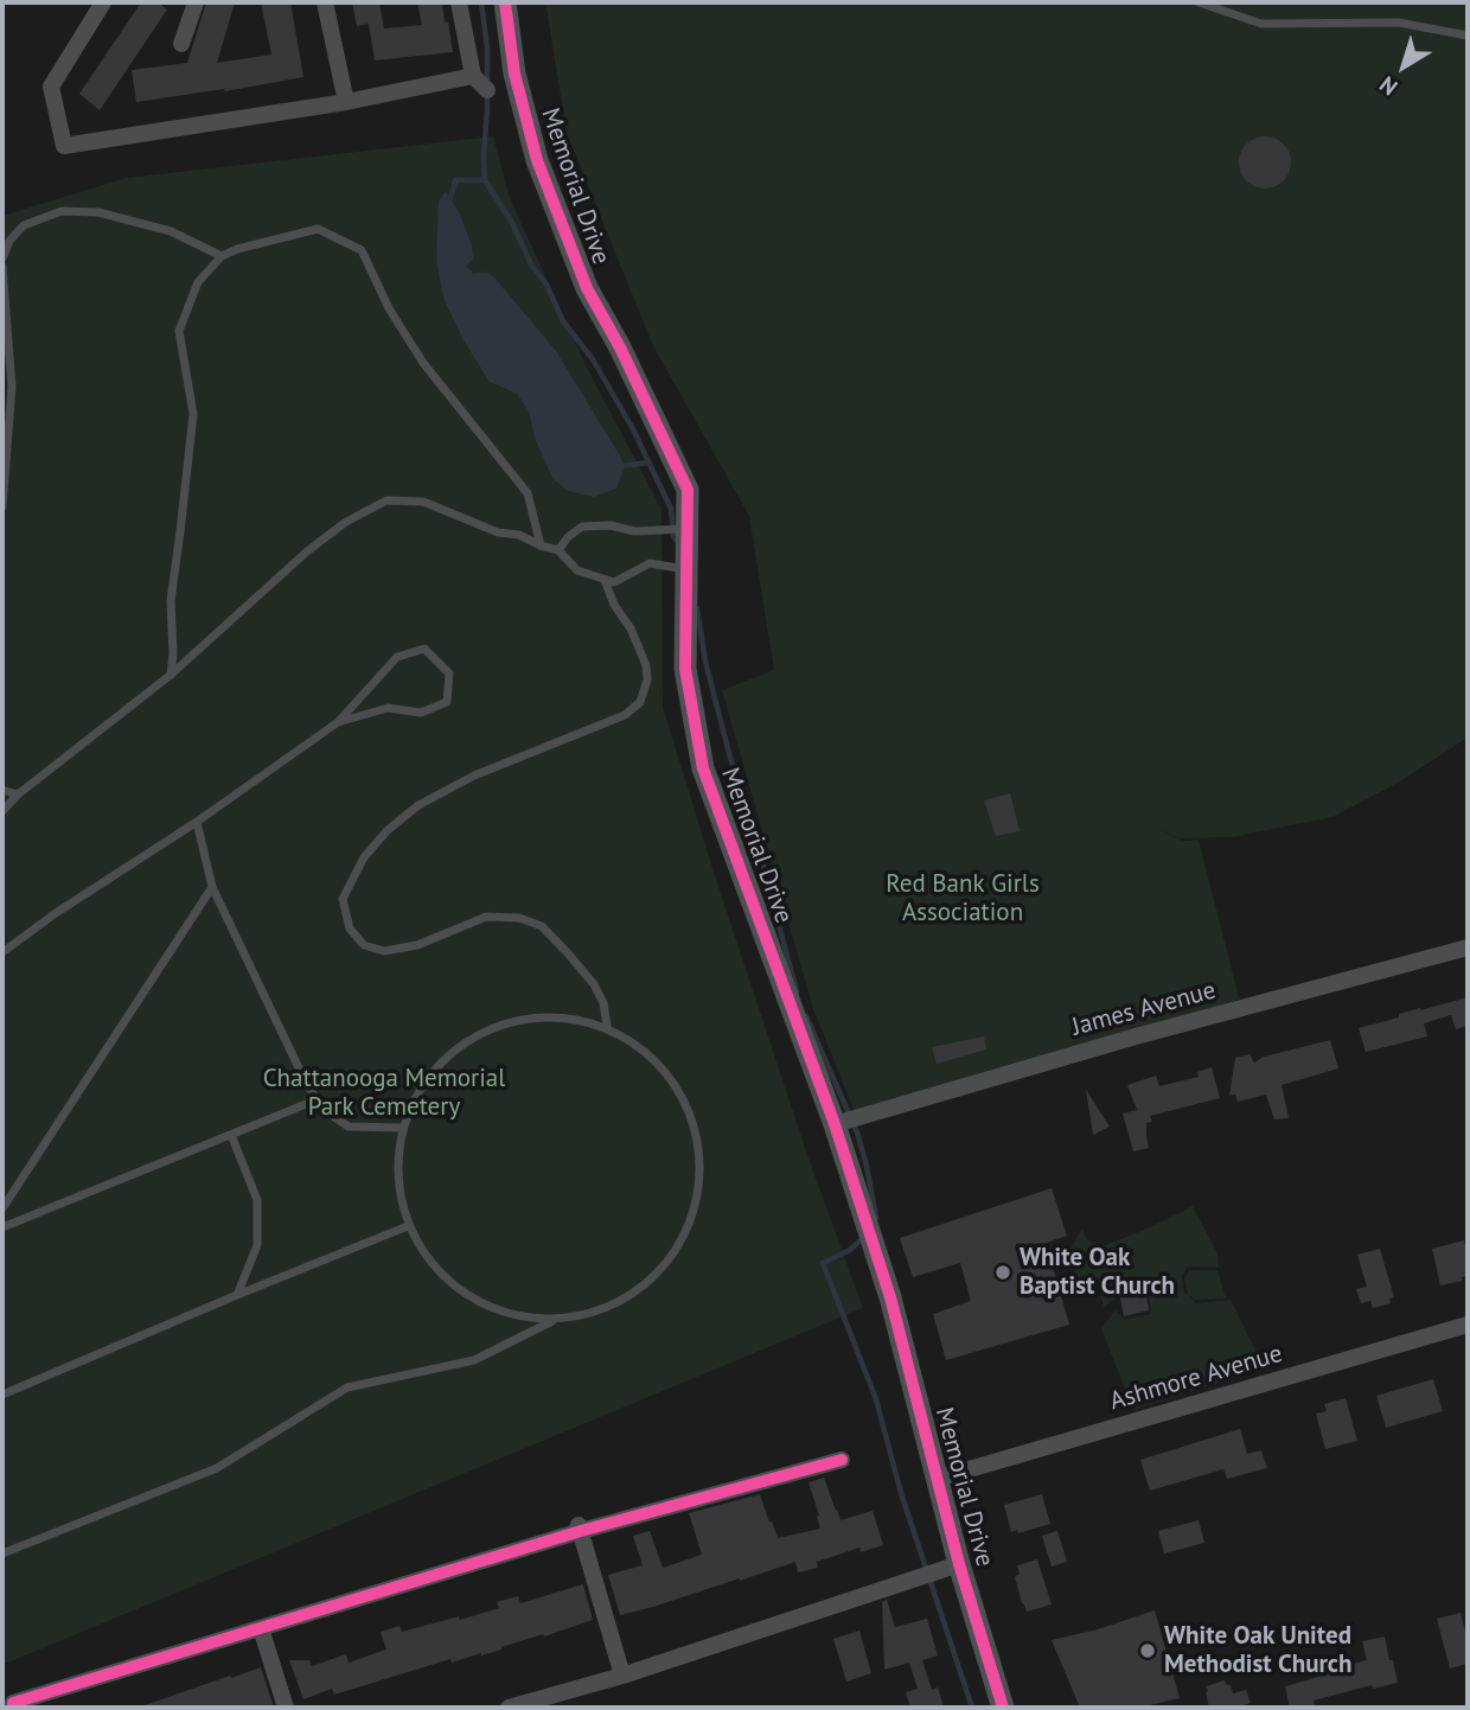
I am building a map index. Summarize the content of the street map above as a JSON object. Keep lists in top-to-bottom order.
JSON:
{
  "streets": {
    "street": ["Memorial Drive", "James Avenue", "Ashmore Avenue"]
  },
  "crossings": [
    ["Memorial Drive", "James Avenue"],
    ["Memorial Drive", "Ashmore Avenue"]
  ],
  "parks": ["Red Bank Girls Association", "Chattanooga Memorial Park Cemetery"],
  "places": ["White Oak Baptist Church", "White Oak United Methodist Church"],
  "north": "bottom left"
}
